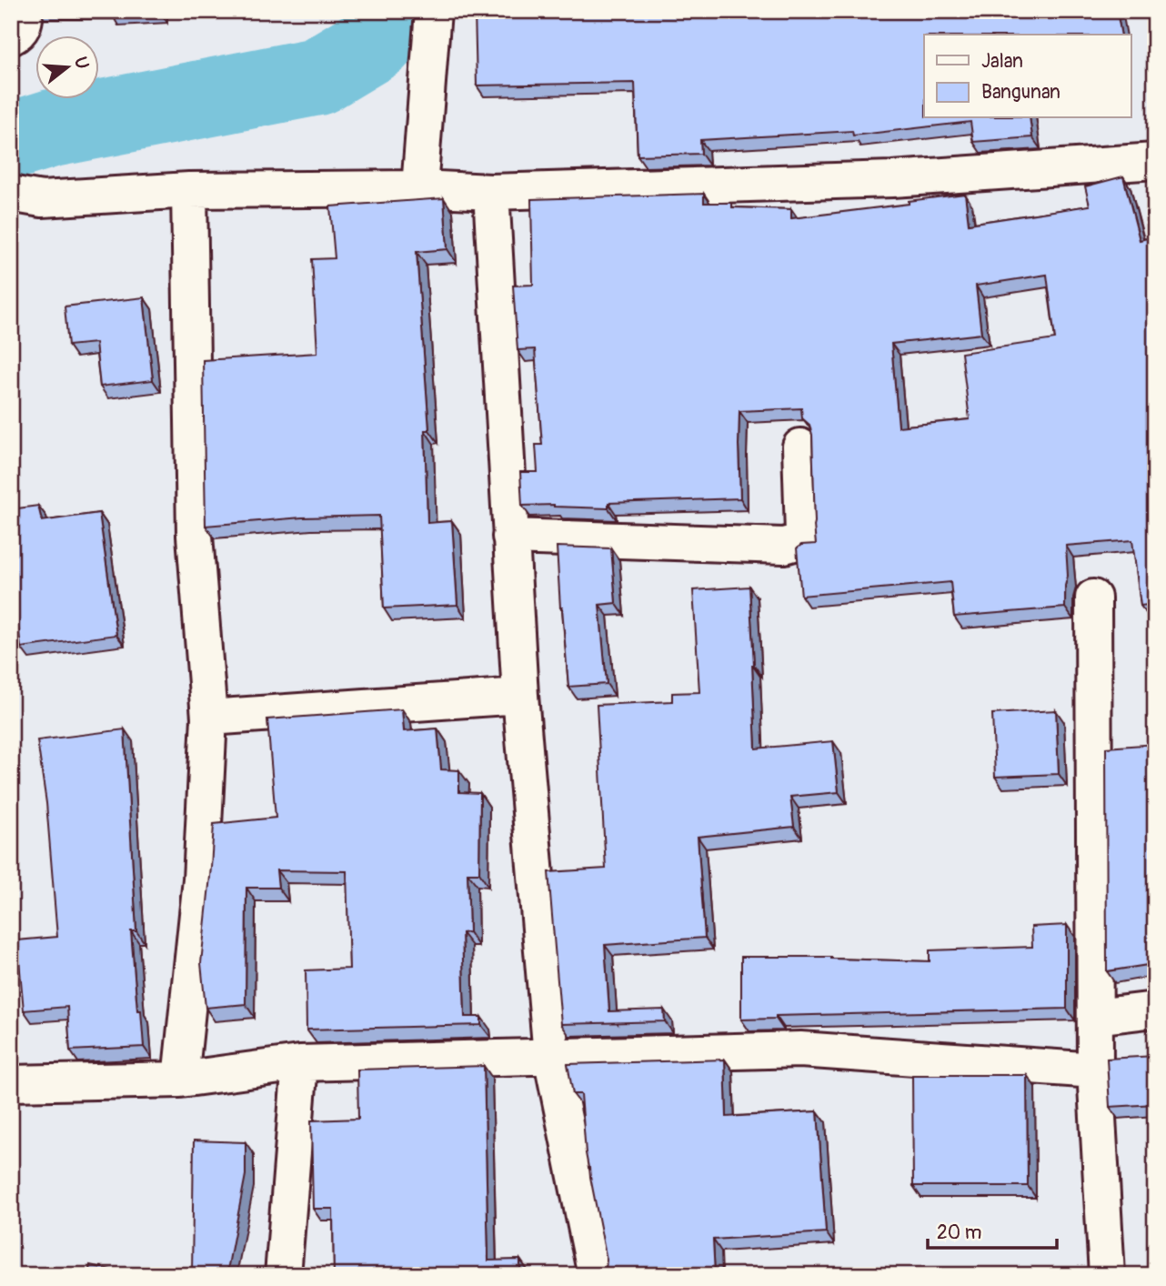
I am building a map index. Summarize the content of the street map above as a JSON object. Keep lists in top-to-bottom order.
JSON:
{
  "legend": ["Jalan", "Bangunan"],
  "scale_bar": "20 m",
  "north": "right"
}
